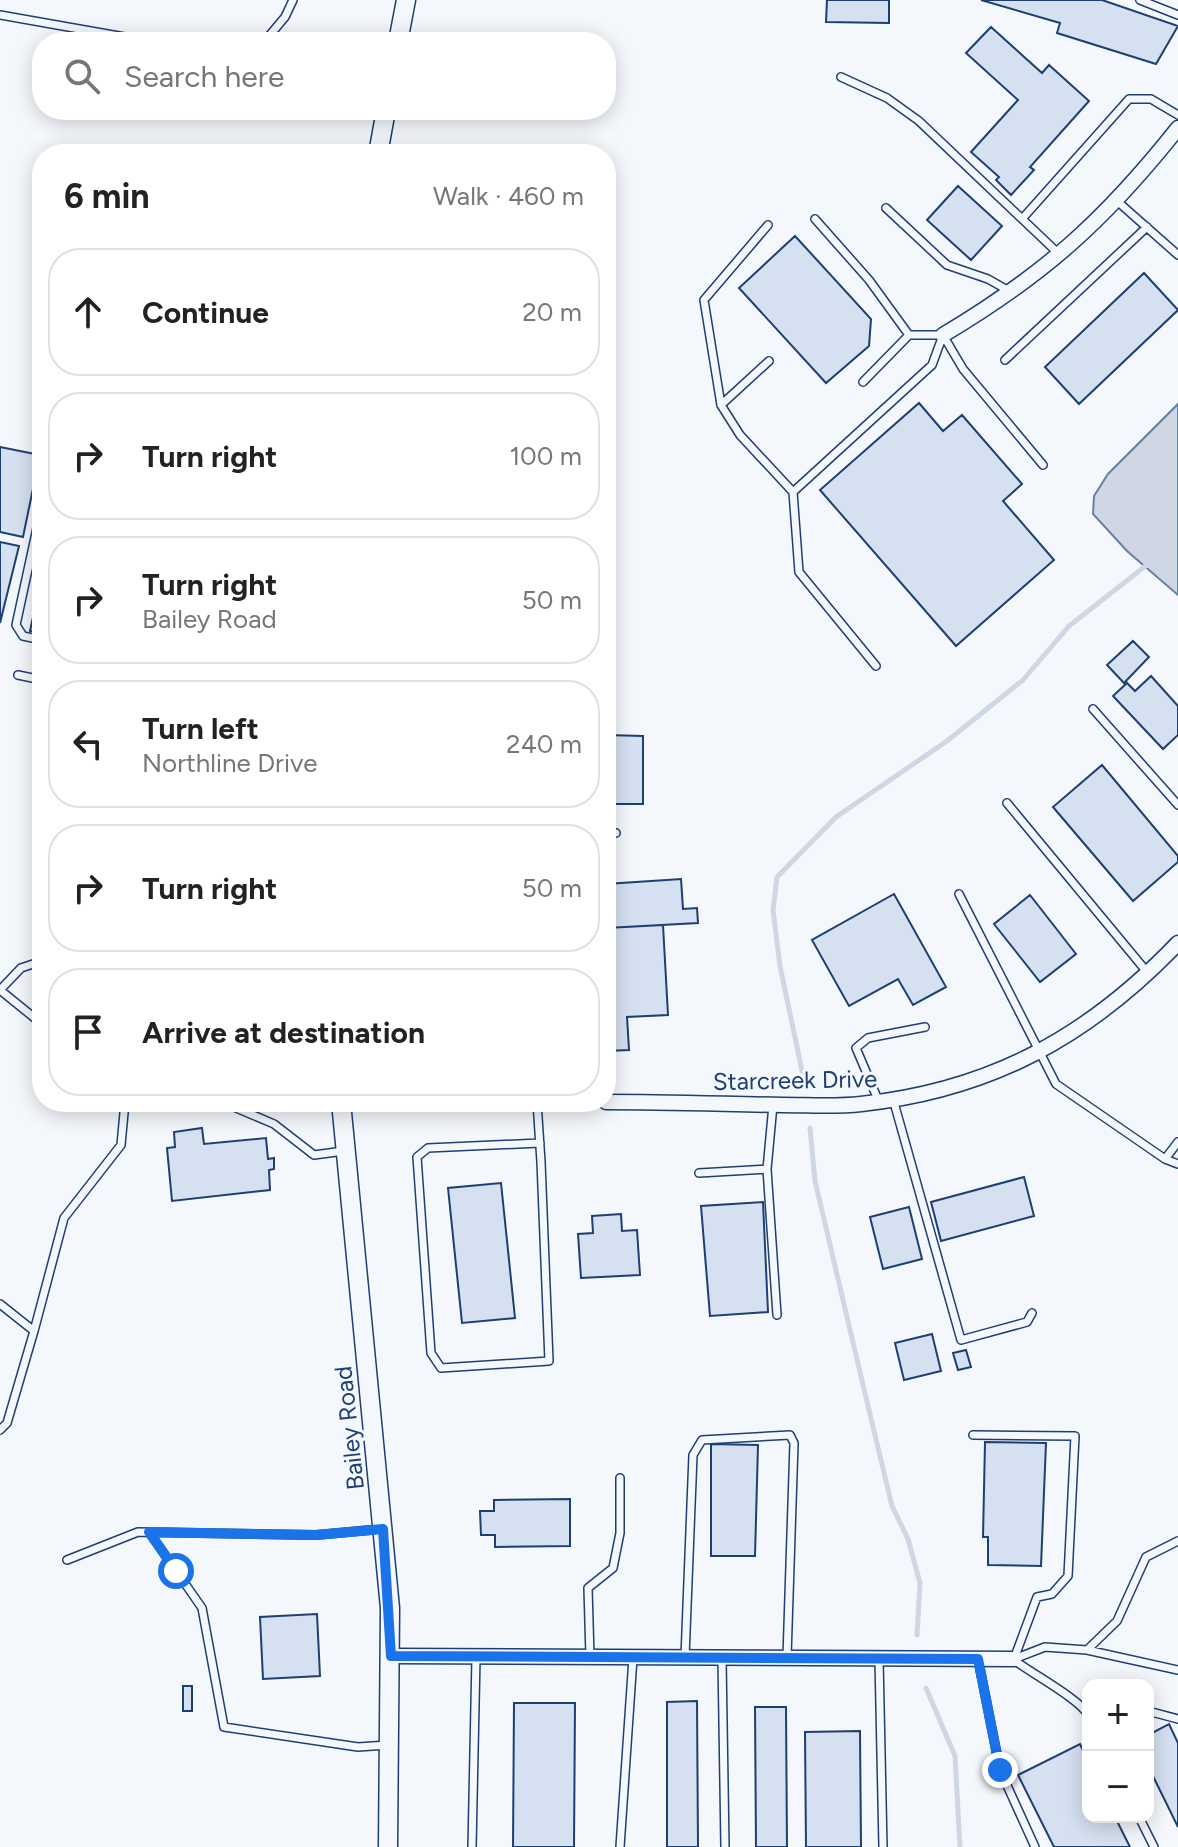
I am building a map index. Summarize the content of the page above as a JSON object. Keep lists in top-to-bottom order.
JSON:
{
  "streets": {
    "street": ["Starcreek Drive", "Bailey Road"]
  },
  "page": {
    "search": "Search here",
    "heading": ["6 min", "Walk · 460 m"],
    "list": [
      ["Continue", "20 m"],
      ["Turn right", "100 m"],
      ["Turn right", "Bailey Road", "50 m"],
      ["Turn left", "Northline Drive", "240 m"],
      ["Turn right", "50 m"],
      "Arrive at destination"
    ],
    "map_buttons": ["+", "−"]
  }
}
